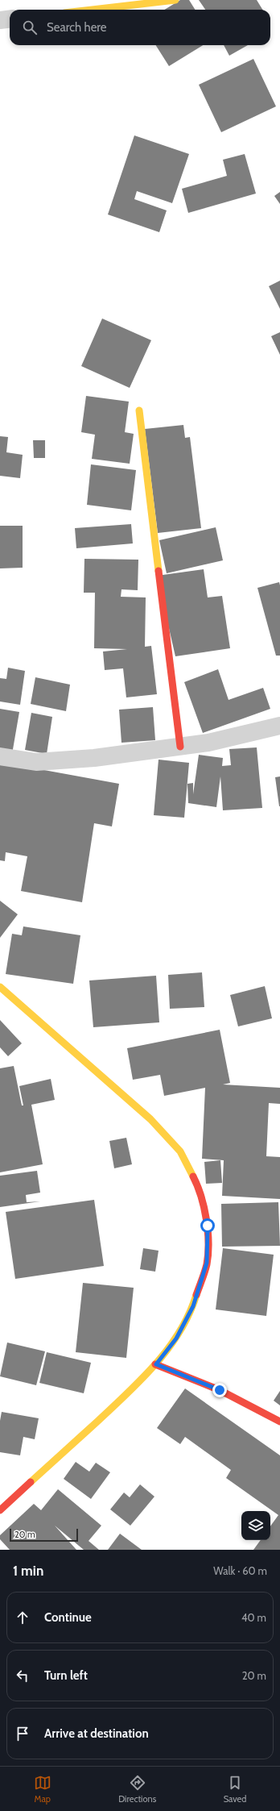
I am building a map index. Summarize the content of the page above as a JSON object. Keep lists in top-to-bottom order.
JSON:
{
  "scale_bar": "20 m",
  "page": {
    "search": "Search here",
    "scale": "20 m",
    "heading": ["1 min", "Walk · 60 m"],
    "list": [
      ["Continue", "40 m"],
      ["Turn left", "20 m"],
      "Arrive at destination"
    ],
    "nav": ["Map", "Directions", "Saved"]
  }
}
